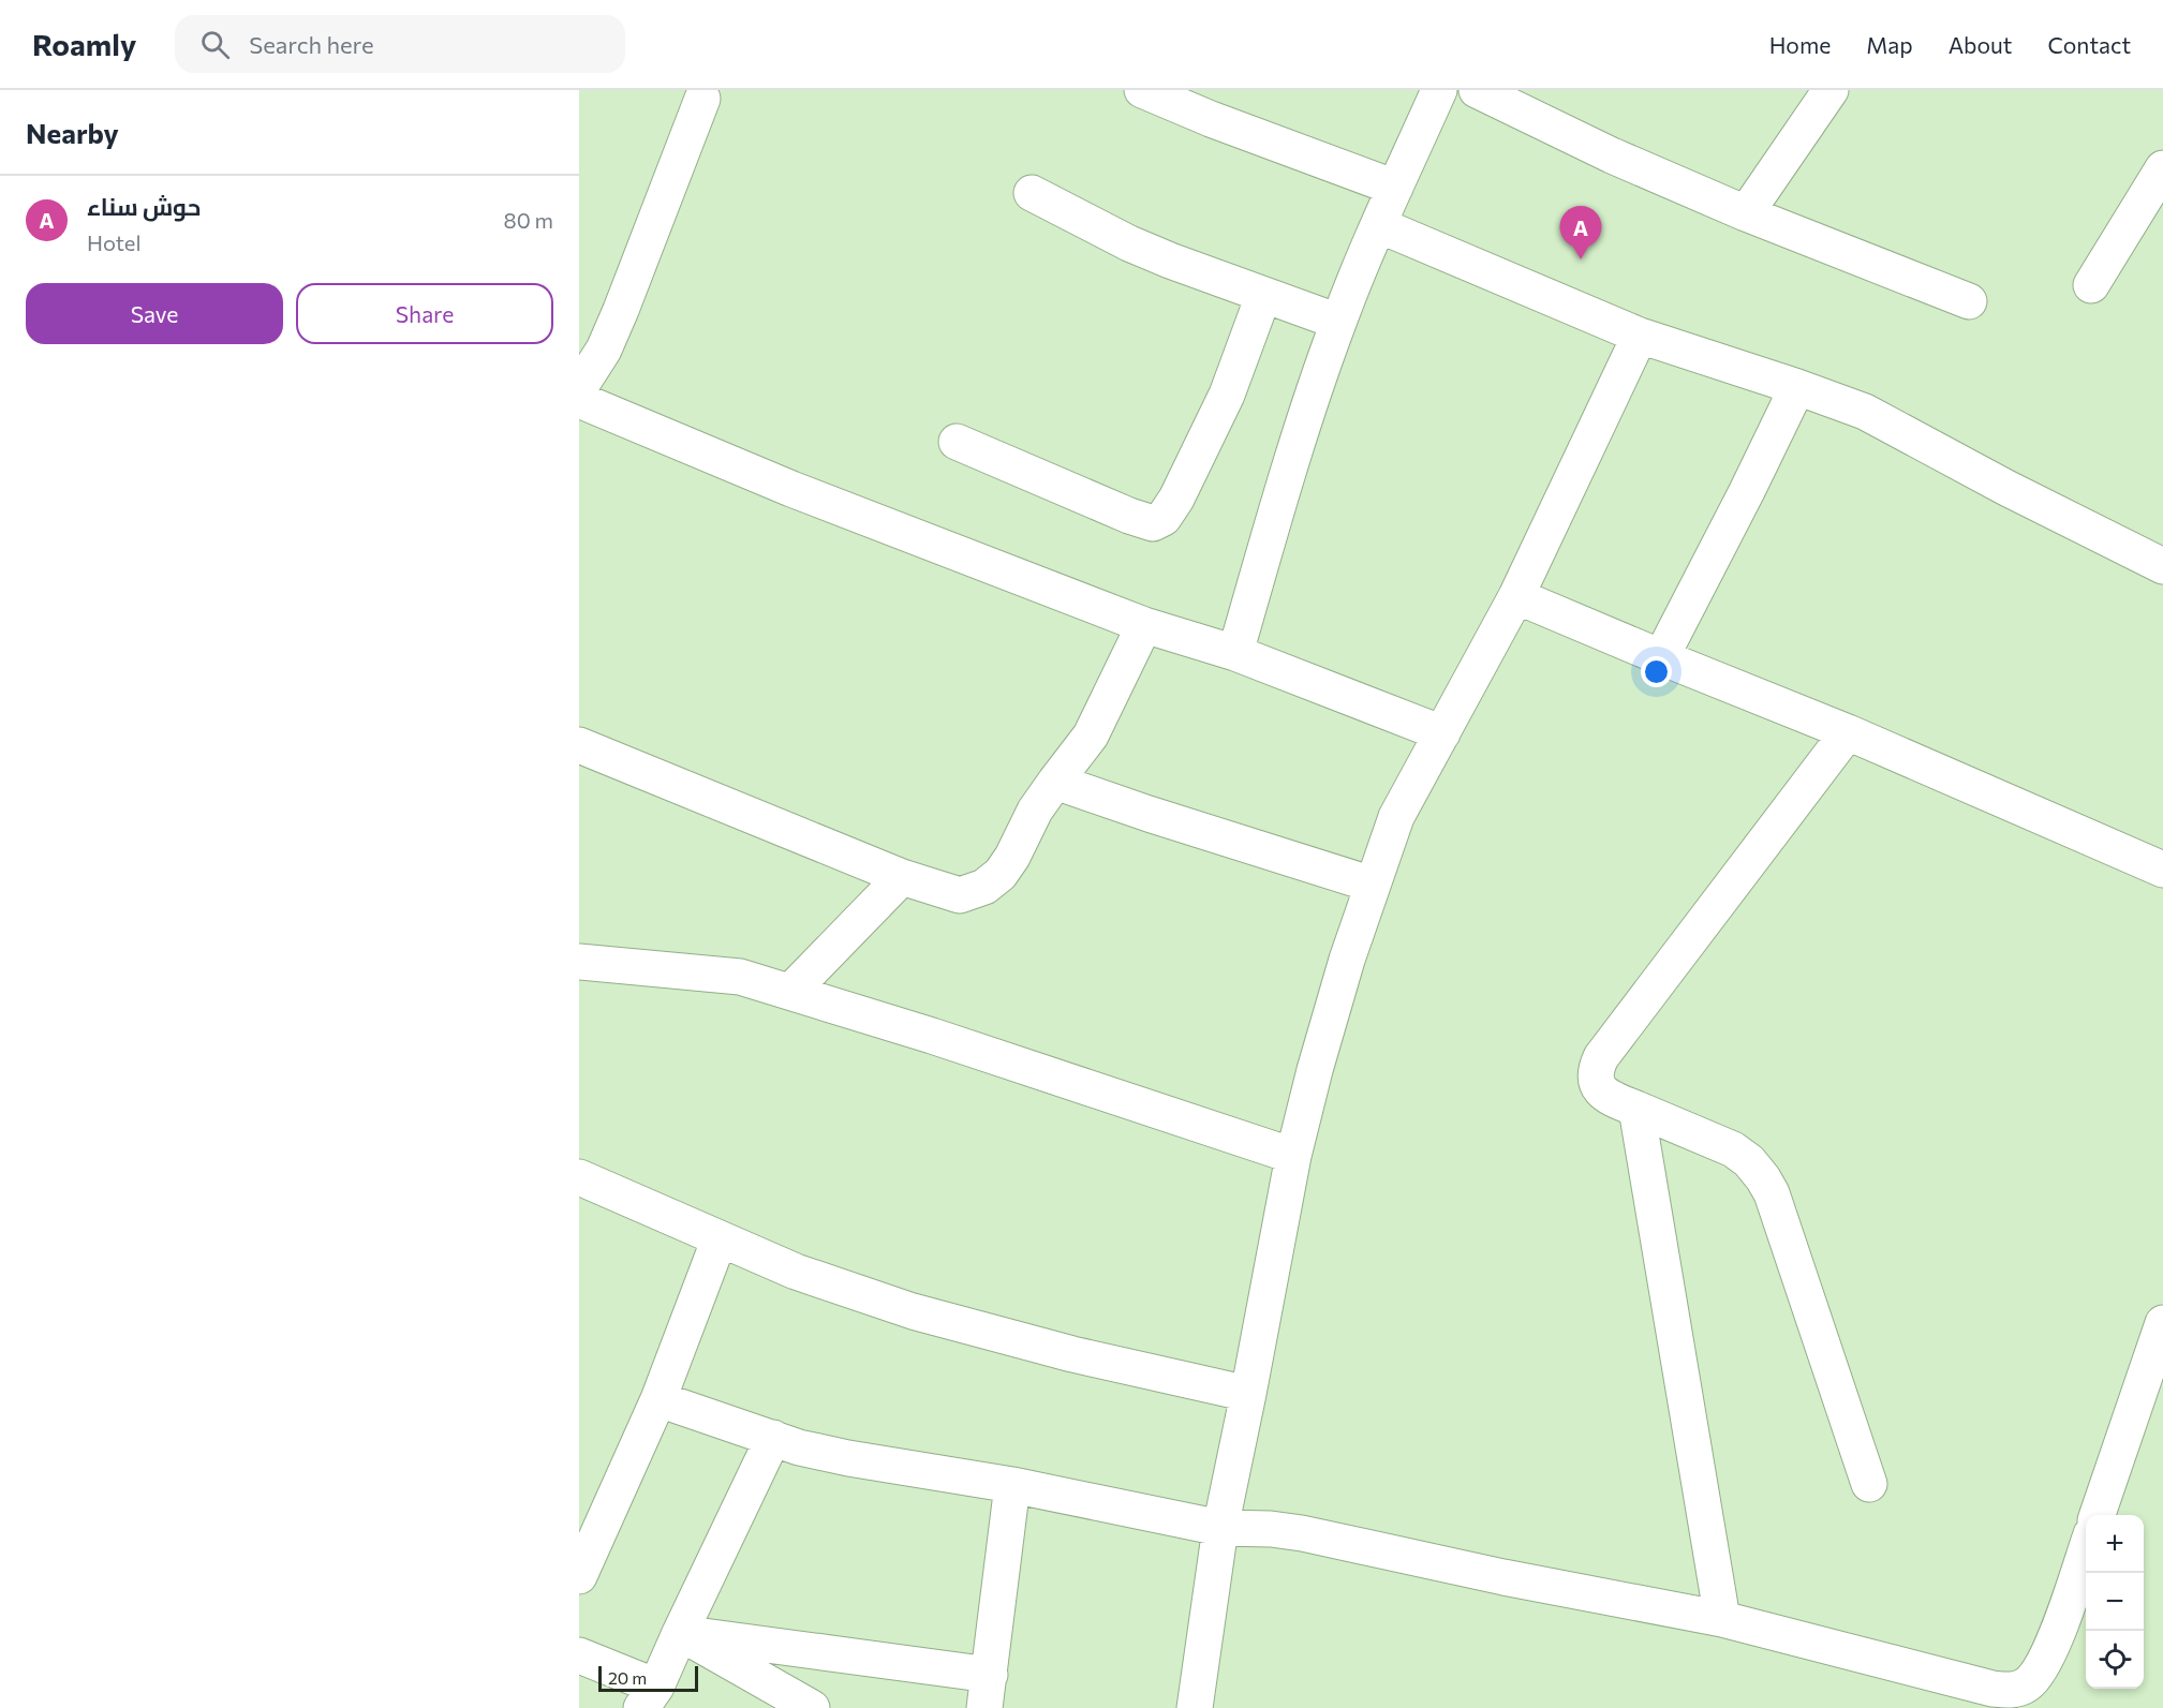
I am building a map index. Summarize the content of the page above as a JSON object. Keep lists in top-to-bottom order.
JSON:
{
  "scale_bar": "20 m",
  "page": {
    "header": "Roamly",
    "search": "Search here",
    "nav": [
      "Home",
      "Map",
      "About",
      "Contact"
    ],
    "heading": "Nearby",
    "list": [
      {
        "mark": "A",
        "name": "حوش سناء",
        "note": "Hotel",
        "value": "80 m"
      }
    ],
    "pins": "A",
    "buttons": ["Save", "Share"],
    "map_buttons": ["+", "−"],
    "scale": "20 m"
  }
}
